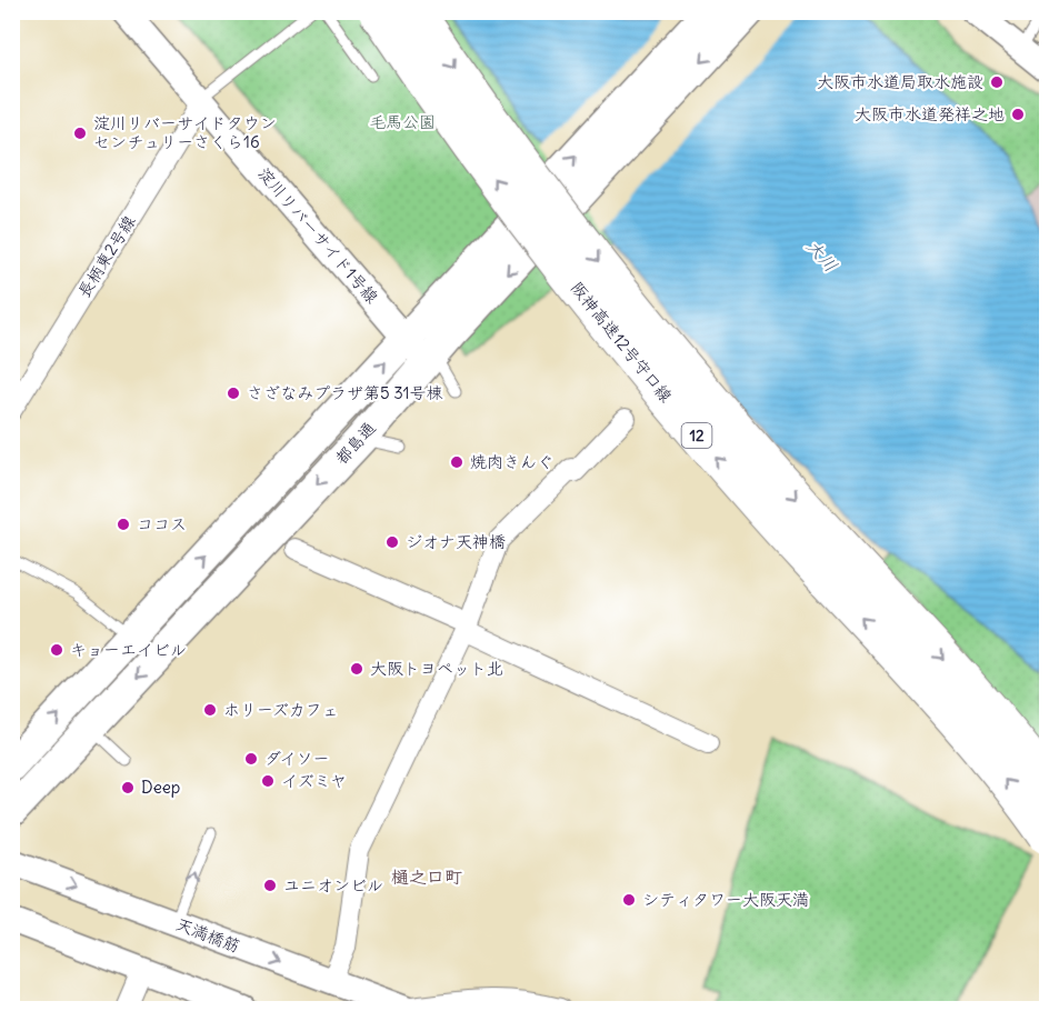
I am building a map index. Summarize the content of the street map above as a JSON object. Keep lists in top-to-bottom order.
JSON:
{
  "streets": {
    "highway": ["阪神高速12号守口線", "12"],
    "main road": ["都島通"],
    "street": ["淀川リバーサイド1号線", "長柄東2号線", "天満橋筋"]
  },
  "crossings": [
    ["淀川リバーサイド1号線", "長柄東2号線"],
    ["淀川リバーサイド1号線", "都島通"]
  ],
  "districts": ["樋之口町"],
  "water": ["大川"],
  "parks": ["毛馬公園"],
  "places": [
    "大阪市水道局取水施設",
    "大阪市水道発祥之地",
    "淀川リバーサイドタウン センチュリーさくら16",
    "さざなみプラザ第5 31号棟",
    "焼肉きんぐ",
    "ココス",
    "ジオナ天神橋",
    "キョーエイビル",
    "大阪トヨペット北",
    "ホリーズカフェ",
    "ダイソー",
    "イズミヤ",
    "Deep",
    "ユニオンビル",
    "シティタワー大阪天満"
  ]
}
